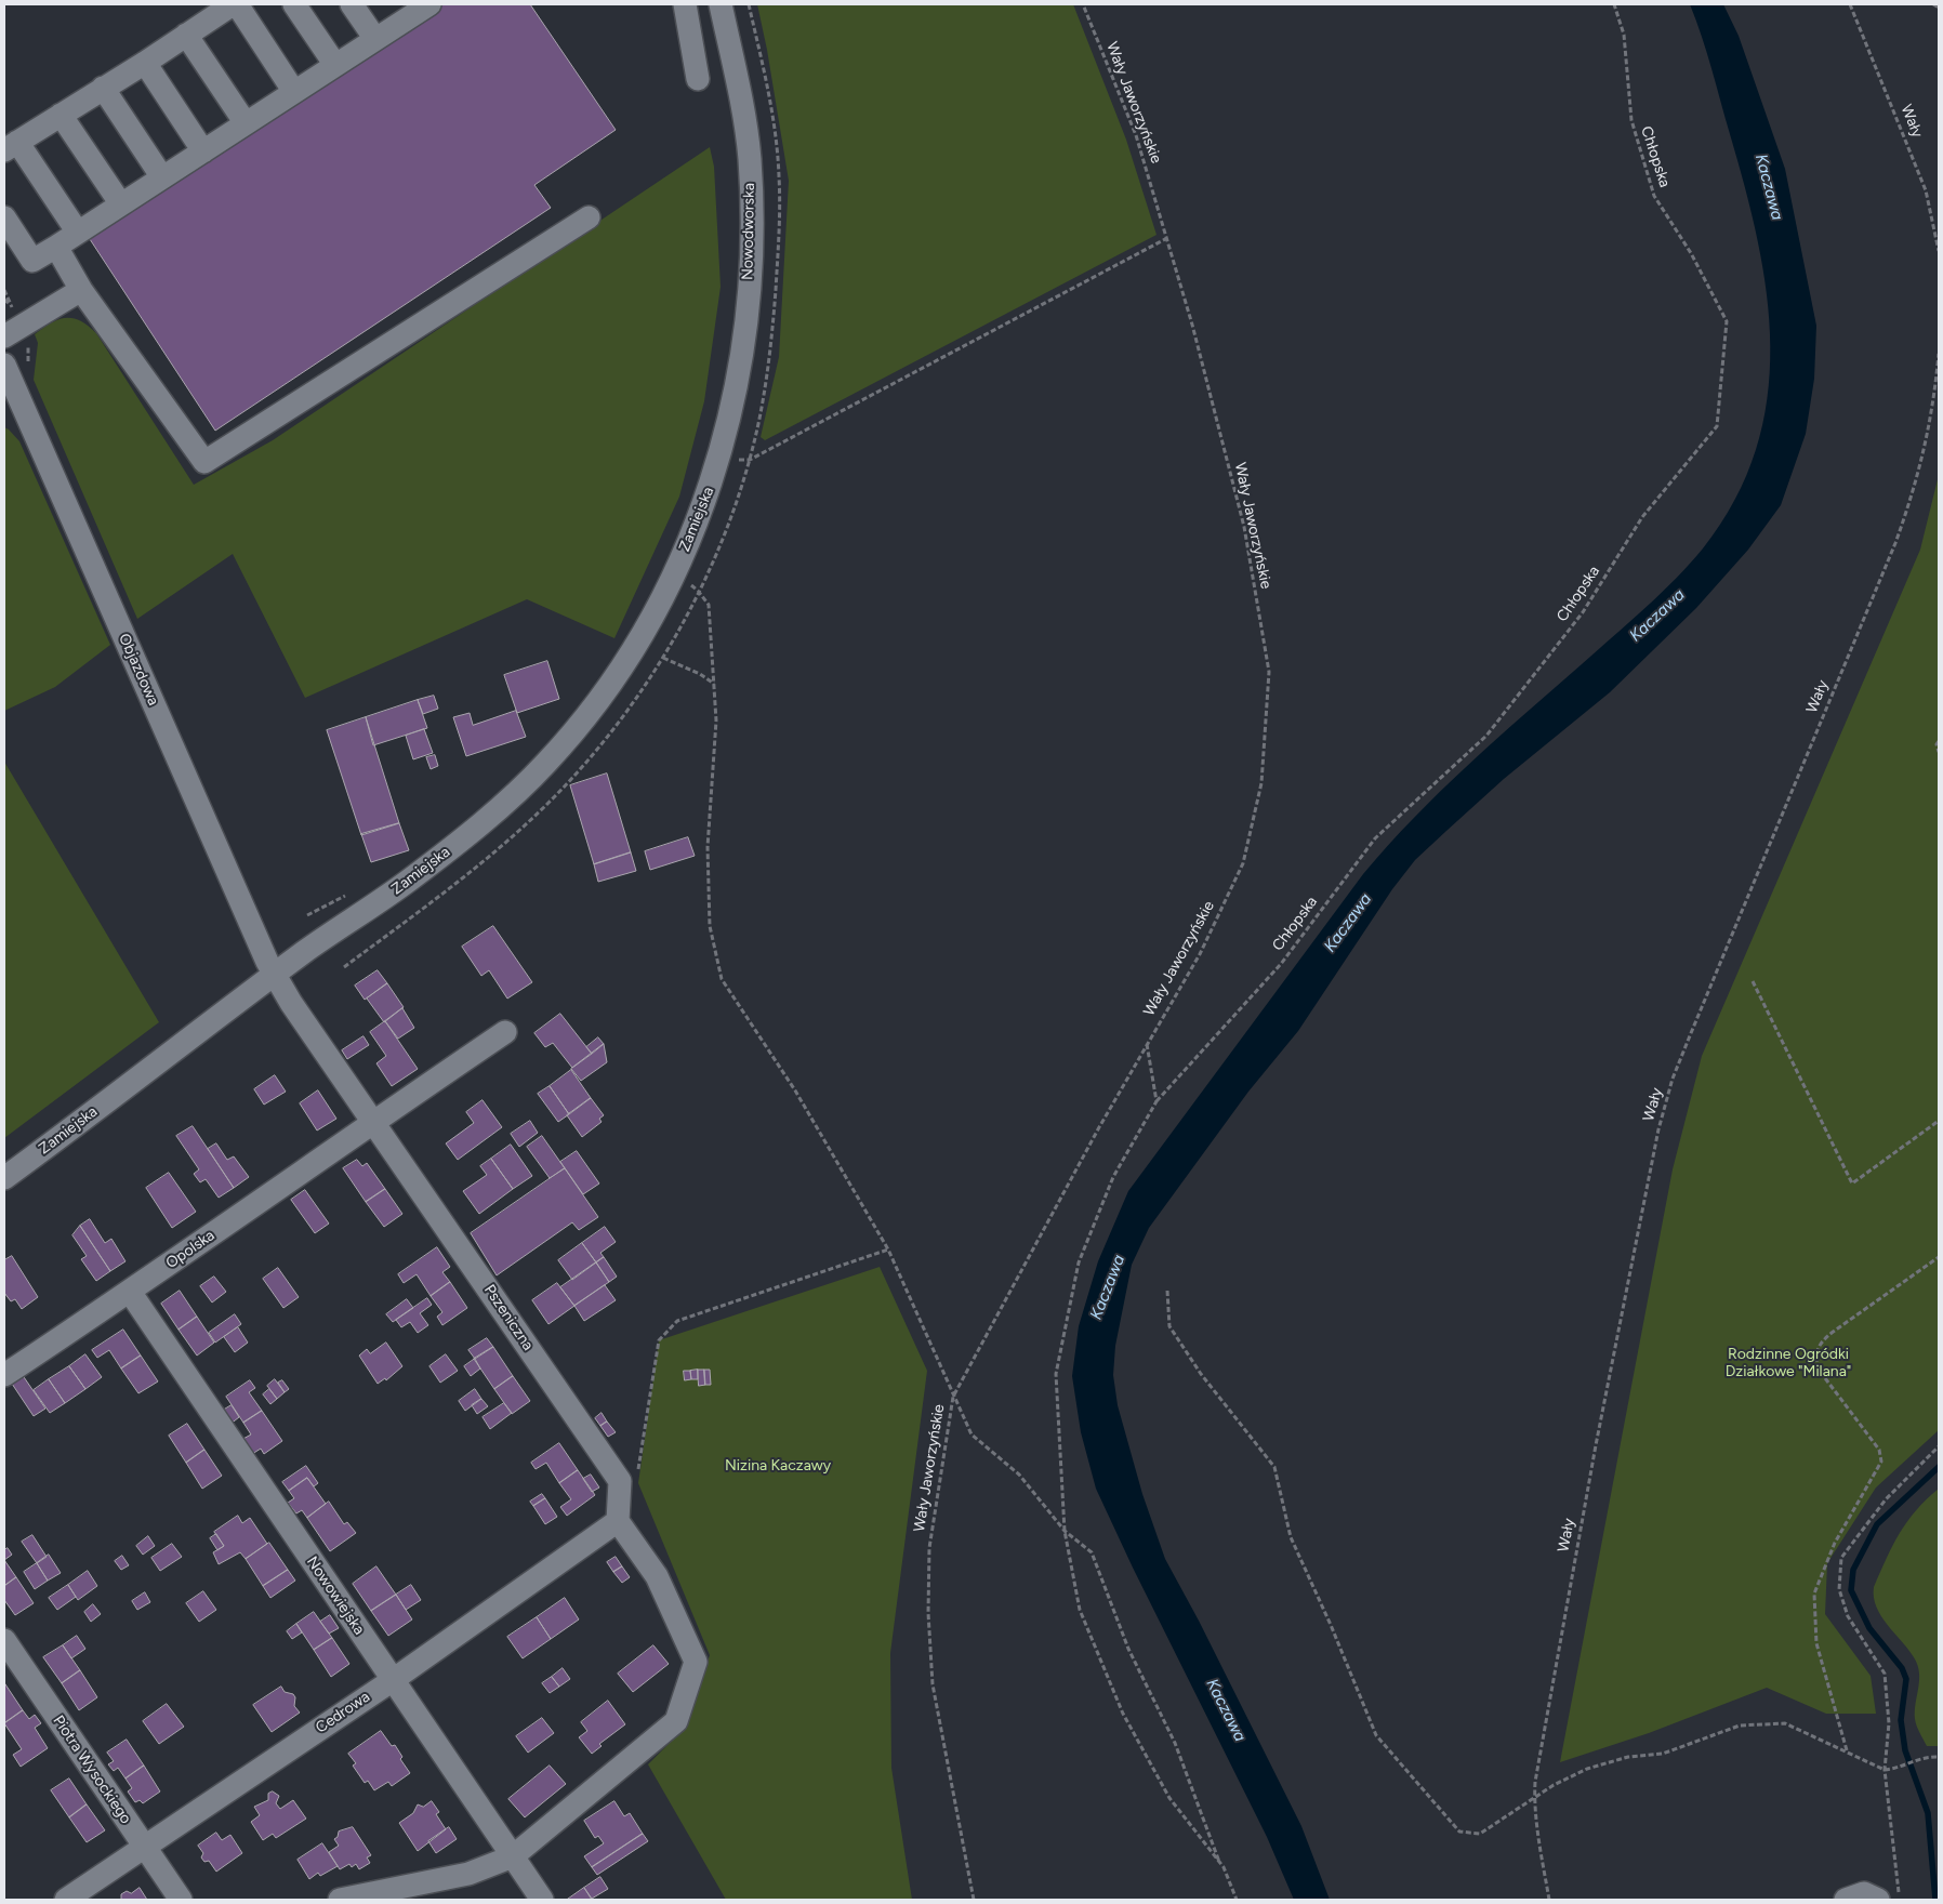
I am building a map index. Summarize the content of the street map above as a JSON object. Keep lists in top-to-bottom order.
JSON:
{
  "streets": {
    "street": [
      "Nowodworska",
      "Zamiejska",
      "Objazdowa",
      "Opolska",
      "Pszeniczna",
      "Nowowiejska",
      "Cedrowa",
      "Piotra Wysockiego"
    ],
    "path": ["Wały Jaworzyńskie", "Wały", "Chłopska"]
  },
  "crossings": [
    ["Nowodworska", "Zamiejska"],
    ["Zamiejska", "Objazdowa"],
    ["Zamiejska", "Pszeniczna"],
    ["Objazdowa", "Pszeniczna"],
    ["Opolska", "Pszeniczna"],
    ["Opolska", "Nowowiejska"],
    ["Nowowiejska", "Cedrowa"],
    ["Cedrowa", "Piotra Wysockiego"]
  ],
  "water": ["Kaczawa"],
  "parks": ["Rodzinne Ogródki Działkowe \"Milana\"", "Nizina Kaczawy"]
}
